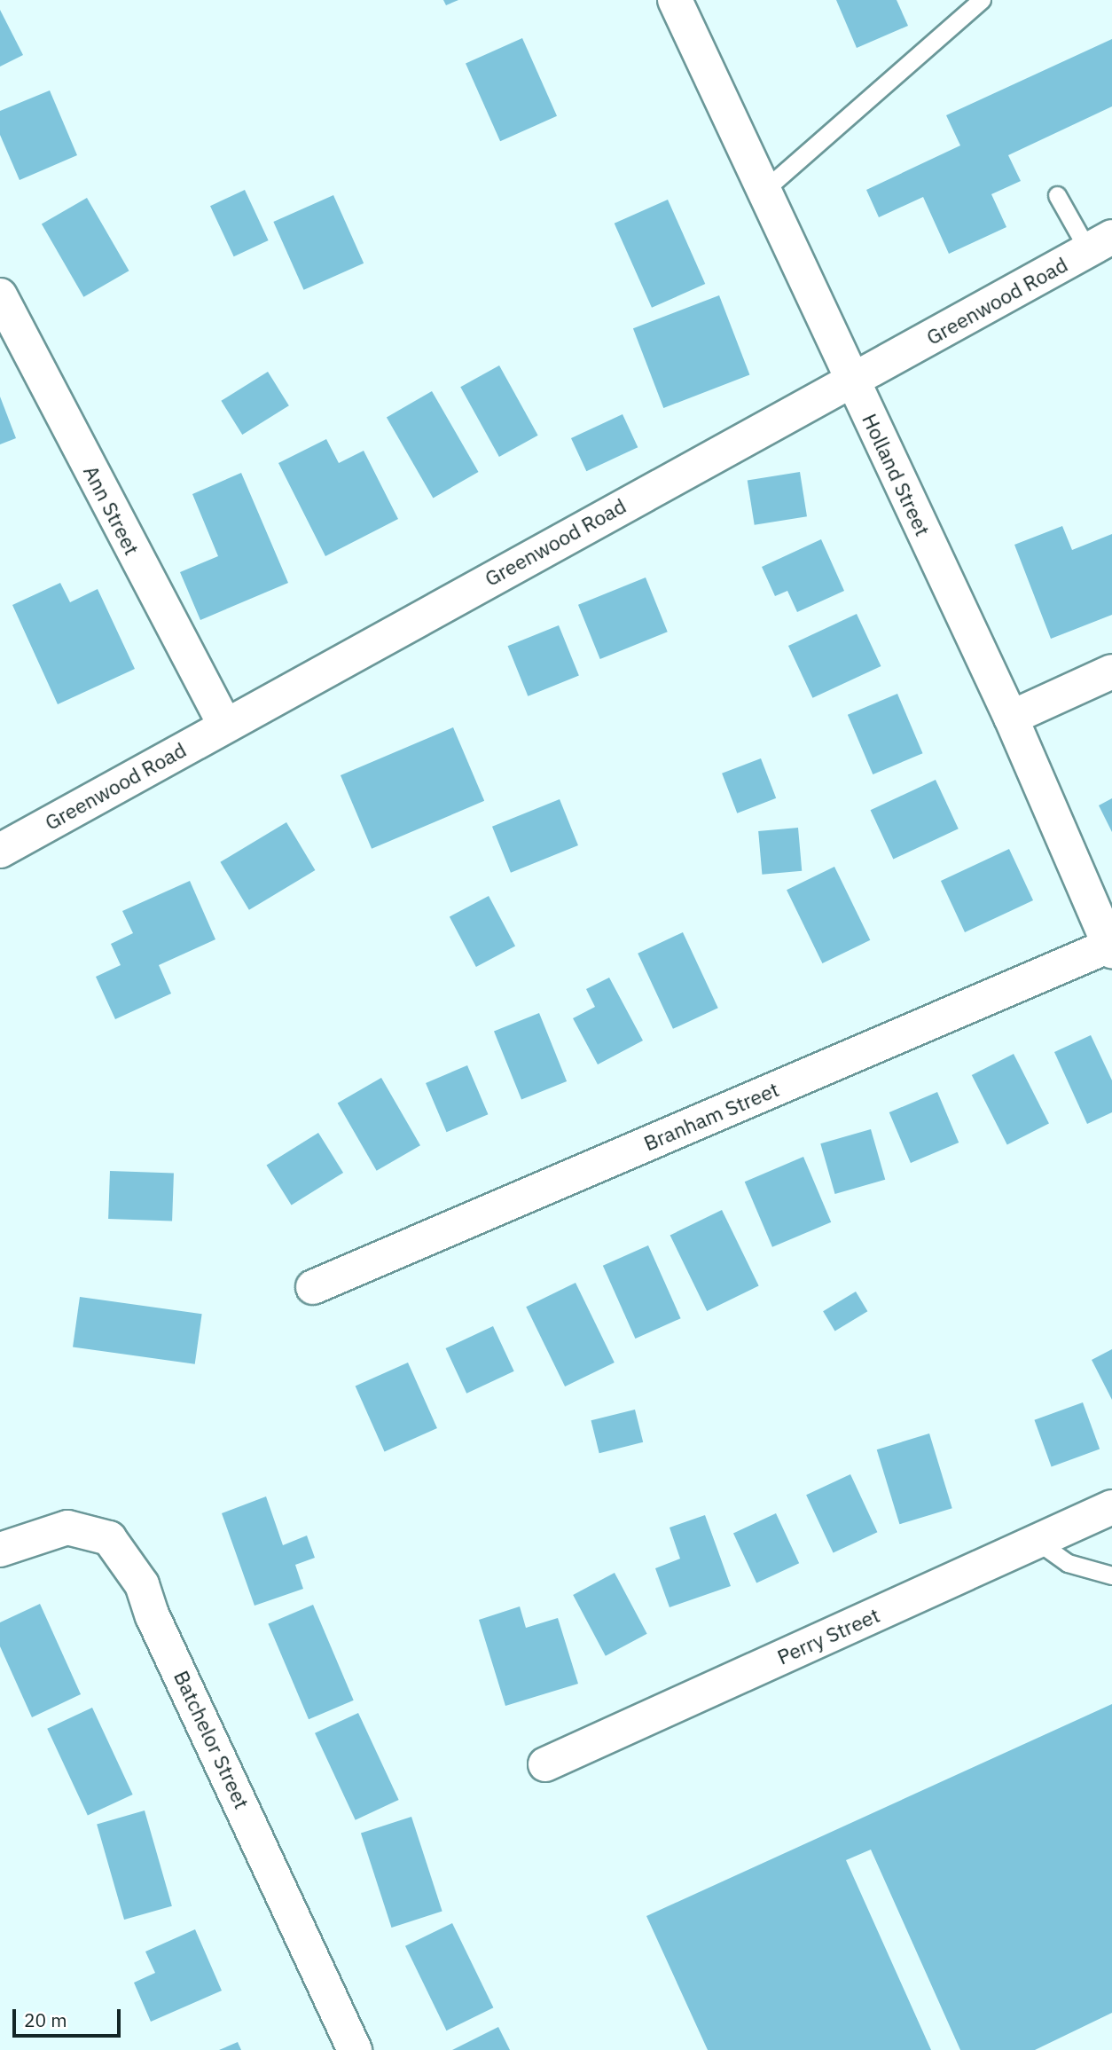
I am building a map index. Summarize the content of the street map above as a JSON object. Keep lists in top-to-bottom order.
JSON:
{
  "streets": {
    "street": [
      "Greenwood Road",
      "Holland Street",
      "Ann Street",
      "Branham Street",
      "Perry Street",
      "Batchelor Street"
    ]
  },
  "crossings": [
    ["Greenwood Road", "Holland Street"],
    ["Greenwood Road", "Ann Street"],
    ["Holland Street", "Branham Street"]
  ],
  "scale_bar": "20 m"
}
